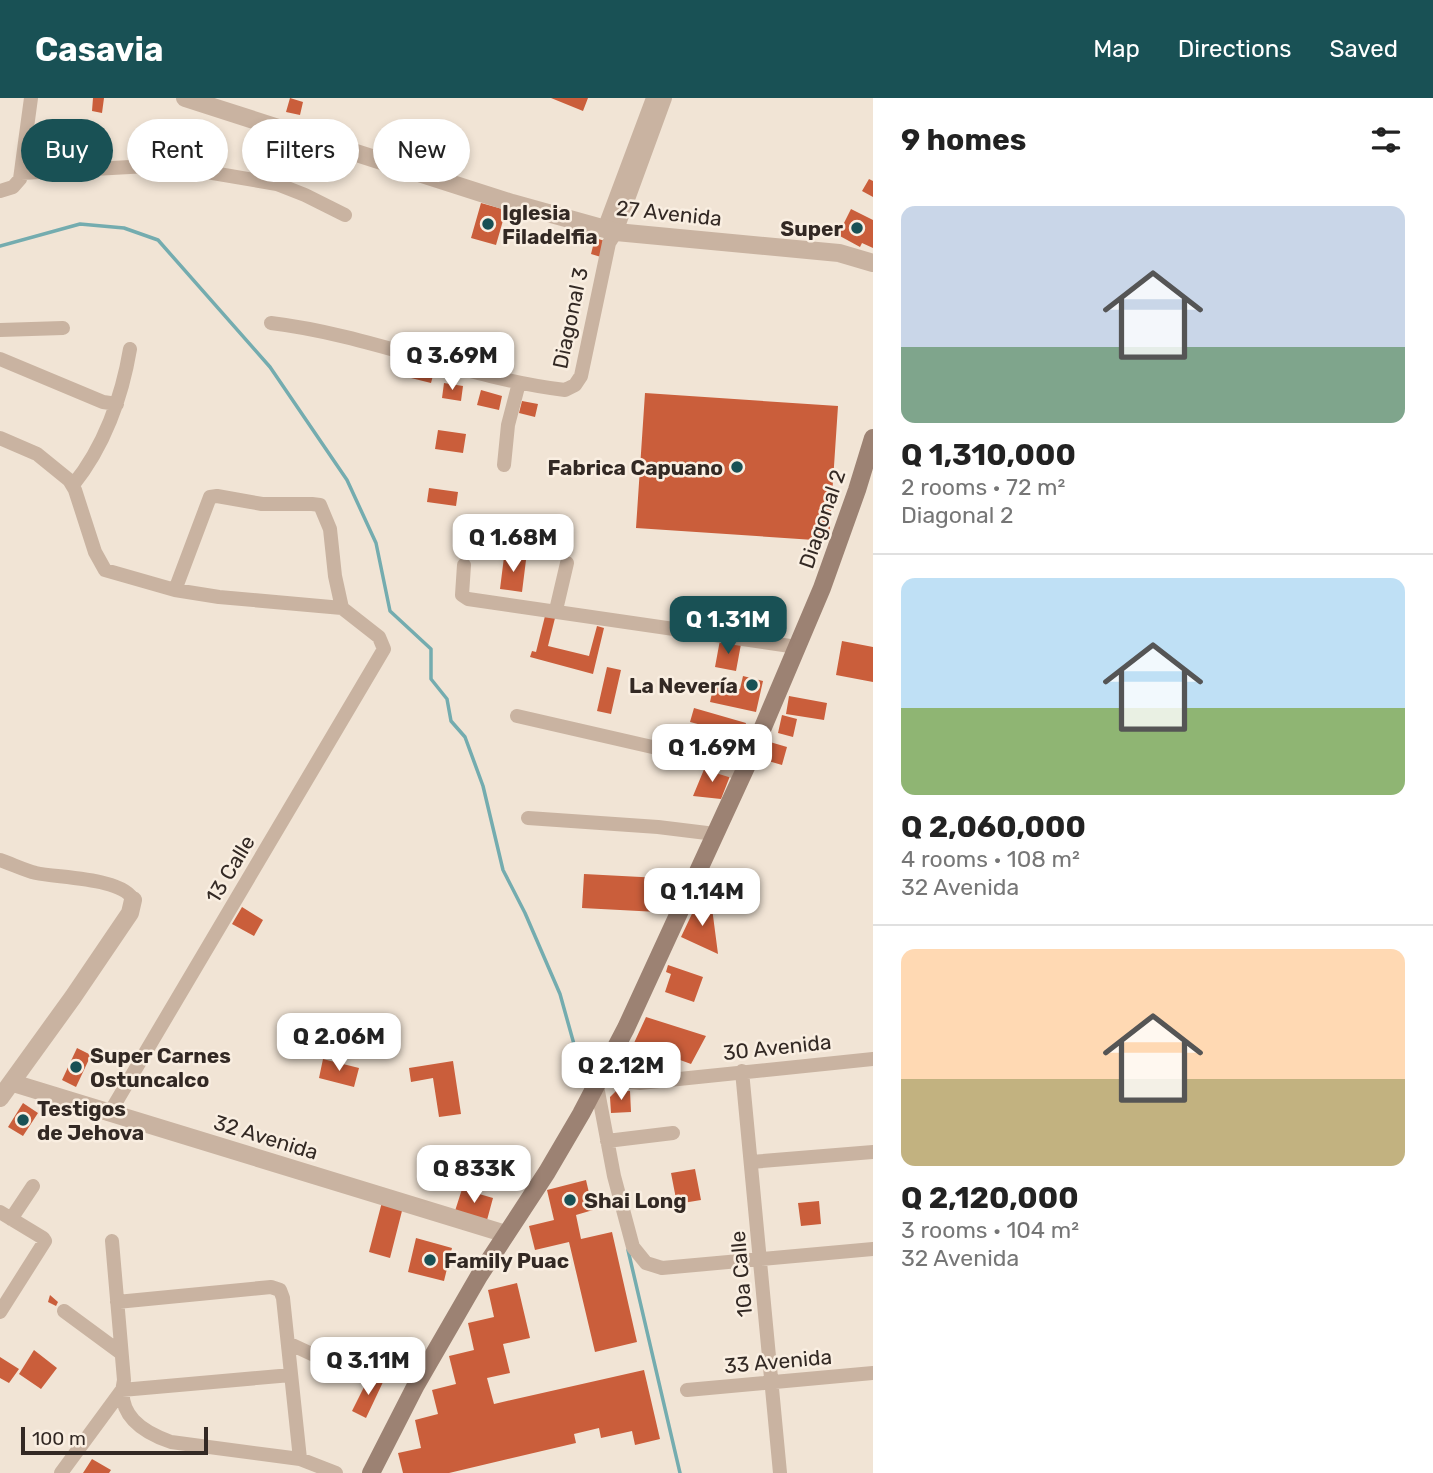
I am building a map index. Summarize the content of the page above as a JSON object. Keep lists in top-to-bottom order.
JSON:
{
  "streets": {
    "main road": ["Diagonal 2"],
    "street": [
      "27 Avenida",
      "Diagonal 3",
      "13 Calle",
      "30 Avenida",
      "32 Avenida",
      "10a Calle",
      "33 Avenida"
    ]
  },
  "crossings": [
    ["27 Avenida", "Diagonal 3"],
    ["Diagonal 2", "30 Avenida"],
    ["Diagonal 2", "32 Avenida"],
    ["13 Calle", "32 Avenida"],
    ["30 Avenida", "10a Calle"],
    ["10a Calle", "33 Avenida"]
  ],
  "places": [
    "Iglesia Filadelfia",
    "Super",
    "Fabrica Capuano",
    "La Nevería",
    "Super Carnes Ostuncalco",
    "Testigos de Jehova",
    "Shai Long",
    "Family Puac"
  ],
  "scale_bar": "100 m",
  "page": {
    "header": "Casavia",
    "nav": ["Map", "Directions", "Saved"],
    "heading": "9 homes",
    "chip": [
      "Buy",
      "Rent",
      "Filters",
      "New"
    ],
    "list": [
      {
        "name": "Q 1,310,000",
        "note": "2 rooms · 72 m² · Diagonal 2"
      },
      {
        "name": "Q 2,060,000",
        "note": "4 rooms · 108 m² · 32 Avenida"
      },
      {
        "name": "Q 2,120,000",
        "note": "3 rooms · 104 m² · 32 Avenida"
      }
    ],
    "price": [
      "Q 3.69M",
      "Q 1.68M",
      "Q 1.31M",
      "Q 1.69M",
      "Q 1.14M",
      "Q 2.06M",
      "Q 2.12M",
      "Q 833K",
      "Q 3.11M"
    ],
    "scale": "100 m"
  }
}
